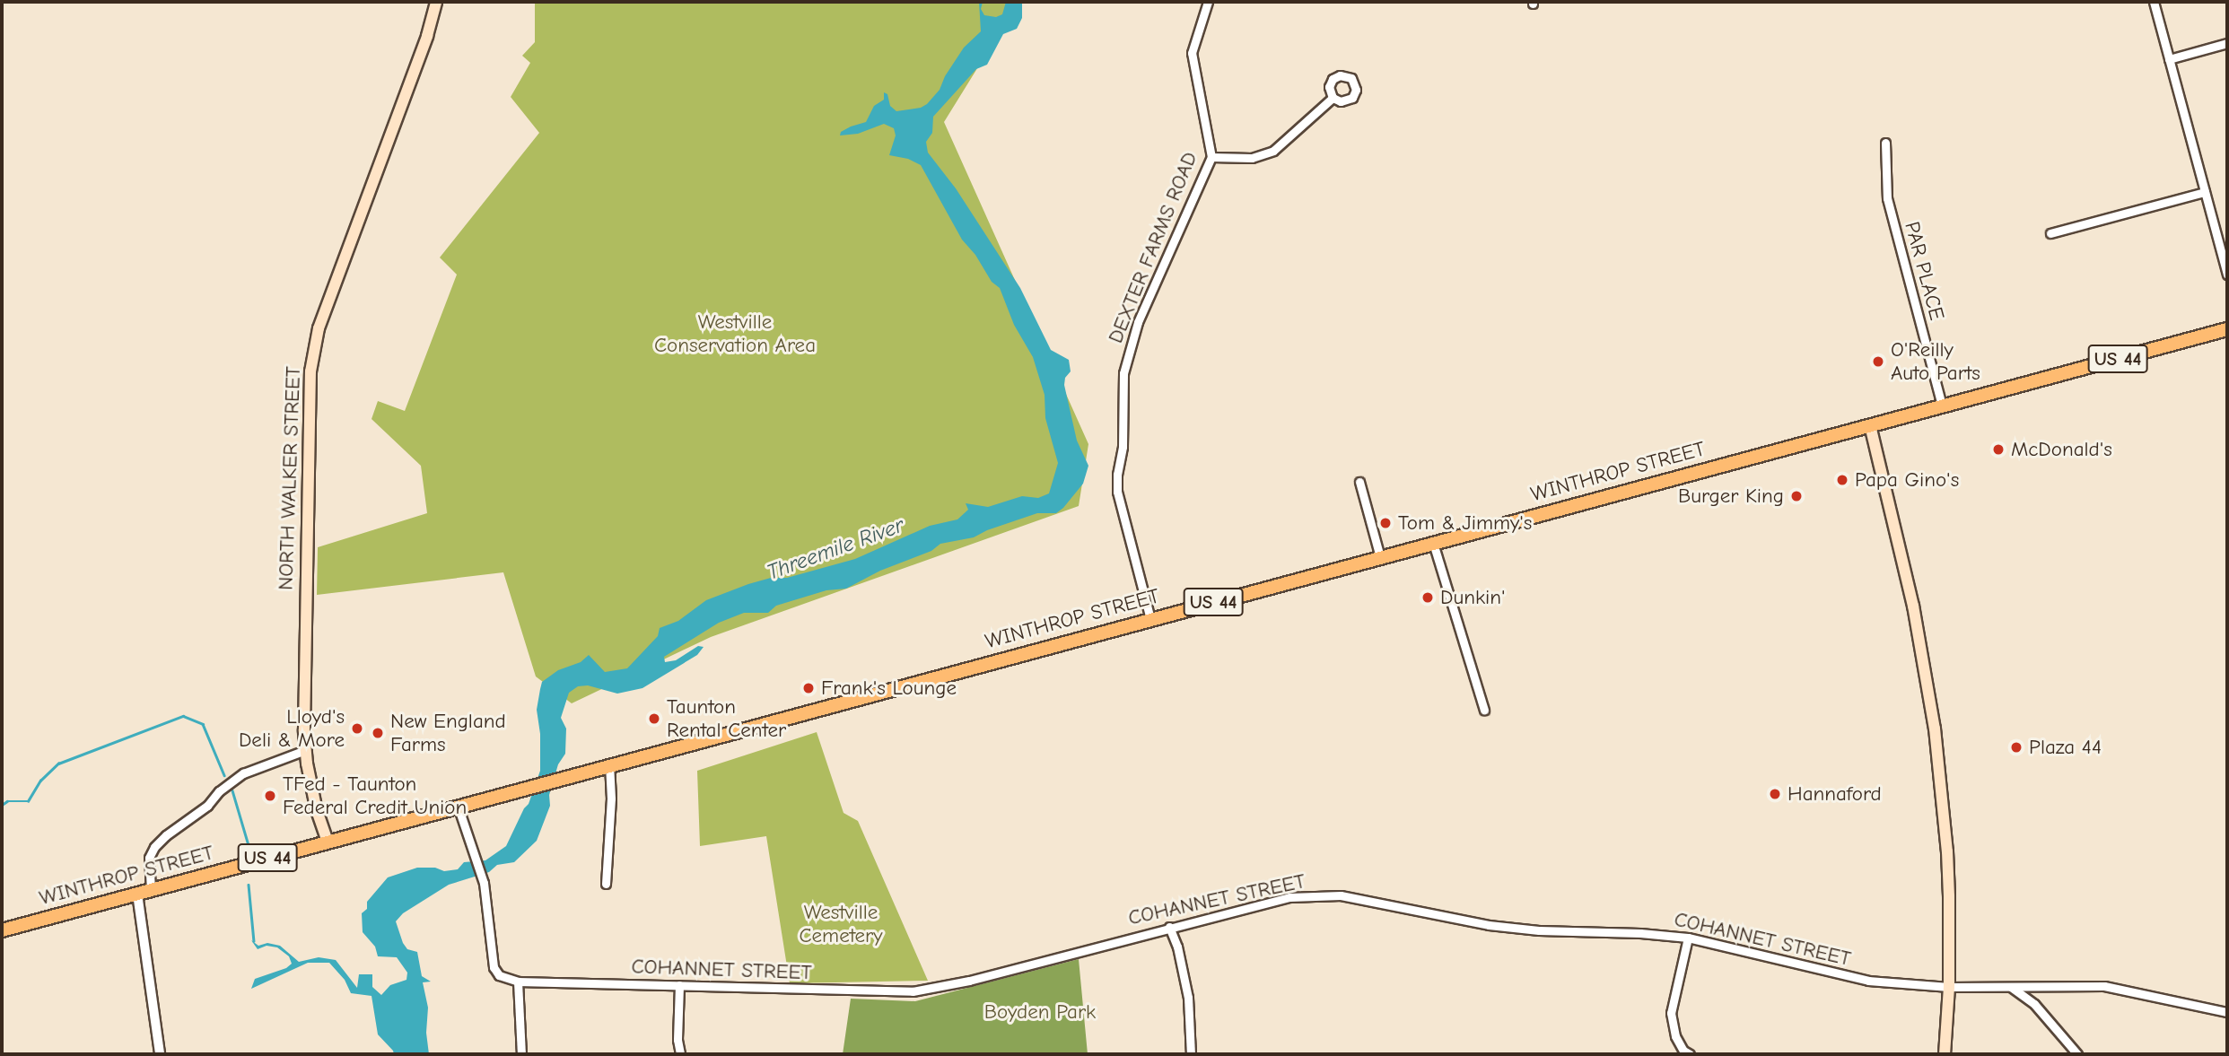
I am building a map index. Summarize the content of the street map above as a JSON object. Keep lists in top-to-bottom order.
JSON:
{
  "streets": {
    "highway": ["US 44", "WINTHROP STREET"],
    "main road": ["NORTH WALKER STREET"],
    "street": ["DEXTER FARMS ROAD", "PAR PLACE", "COHANNET STREET"]
  },
  "crossings": [
    ["DEXTER FARMS ROAD", "WINTHROP STREET"],
    ["PAR PLACE", "WINTHROP STREET"],
    ["WINTHROP STREET", "NORTH WALKER STREET"]
  ],
  "water": ["Threemile River"],
  "parks": ["Westville Conservation Area", "Westville Cemetery", "Boyden Park"],
  "places": [
    "O'Reilly Auto Parts",
    "McDonald's",
    "Papa Gino's",
    "Burger King",
    "Tom & Jimmy's",
    "Dunkin'",
    "Frank's Lounge",
    "Taunton Rental Center",
    "Lloyd's Deli & More",
    "New England Farms",
    "Plaza 44",
    "Hannaford",
    "TFed - Taunton Federal Credit Union"
  ]
}
